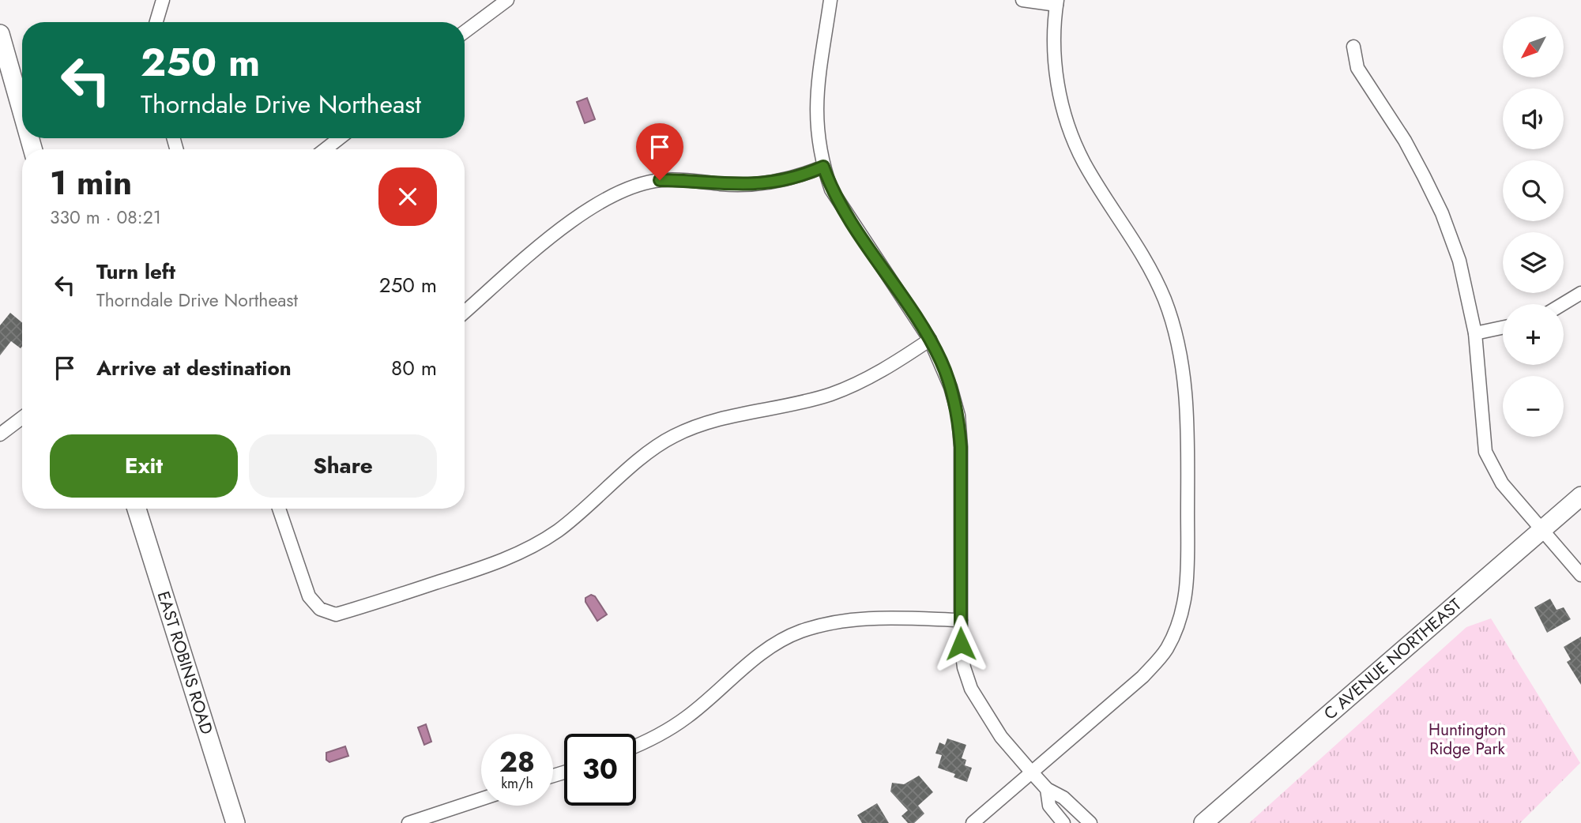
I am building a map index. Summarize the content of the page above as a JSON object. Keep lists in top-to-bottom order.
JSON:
{
  "streets": {
    "street": ["C AVENUE NORTHEAST", "EAST ROBINS ROAD"]
  },
  "parks": ["Huntington Ridge Park"],
  "north": "bottom left",
  "page": {
    "map_buttons": ["+", "−"],
    "turn": ["250 m", "Thorndale Drive Northeast"],
    "heading": ["1 min", "330 m · 08:21"],
    "list": [
      {
        "name": "Turn left",
        "note": "Thorndale Drive Northeast",
        "value": "250 m"
      },
      {
        "name": "Arrive at destination",
        "value": "80 m"
      }
    ],
    "buttons": ["Exit", "Share"],
    "speed": "28 km/h",
    "limit": "30"
  }
}
